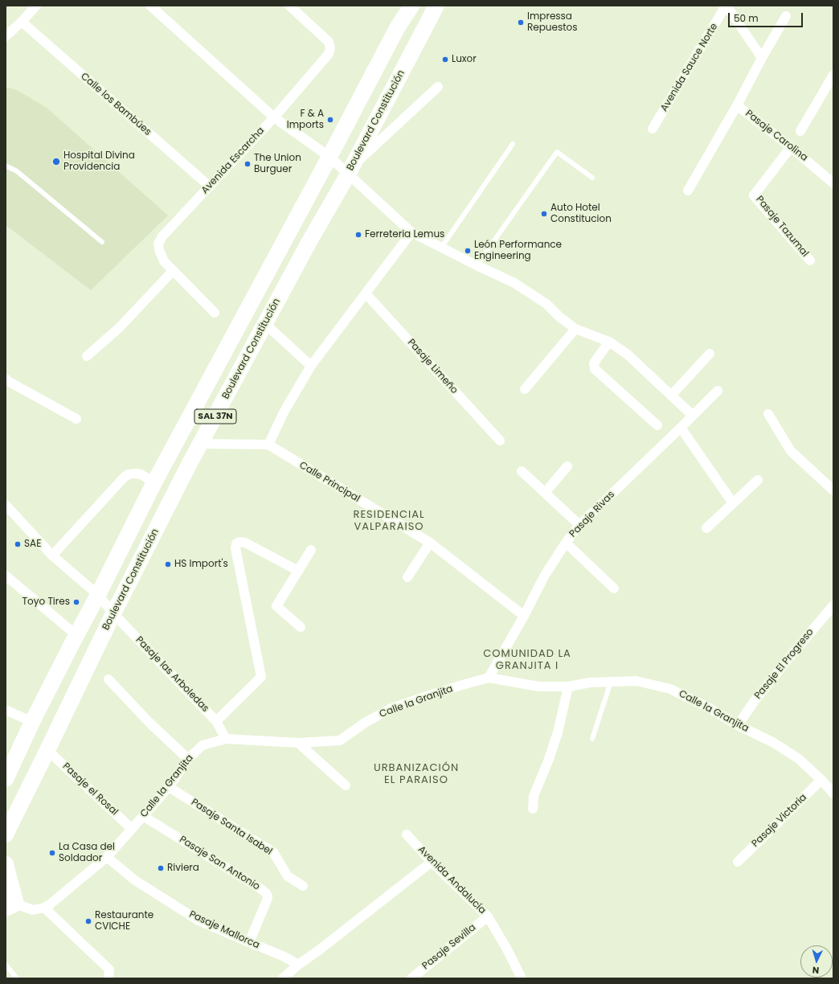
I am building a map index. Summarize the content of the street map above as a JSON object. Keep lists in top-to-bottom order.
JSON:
{
  "streets": {
    "highway": ["Boulevard Constitución", "SAL 37N"],
    "street": [
      "Avenida Sauce Norte",
      "Calle los Bambúes",
      "Pasaje Carolina",
      "Avenida Escarcha",
      "Pasaje Tazumal",
      "Pasaje Limeño",
      "Calle Principal",
      "Pasaje Rivas",
      "Pasaje El Progreso",
      "Pasaje las Arboledas",
      "Calle la Granjita",
      "Pasaje el Rosal",
      "Pasaje Victoria",
      "Pasaje Santa Isabel",
      "Pasaje San Antonio",
      "Avenida Andalucía",
      "Pasaje Mallorca",
      "Pasaje Sevilla"
    ]
  },
  "crossings": [
    ["Calle los Bambúes", "Avenida Escarcha"],
    ["Boulevard Constitución", "Pasaje las Arboledas"],
    ["Boulevard Constitución", "Pasaje el Rosal"],
    ["Pasaje Carolina", "Pasaje Tazumal"],
    ["SAL 37N", "Pasaje las Arboledas"],
    ["Calle Principal", "Pasaje Rivas"],
    ["Pasaje Rivas", "Calle la Granjita"],
    ["Pasaje El Progreso", "Calle la Granjita"],
    ["Pasaje las Arboledas", "Calle la Granjita"],
    ["Calle la Granjita", "Pasaje el Rosal"],
    ["Calle la Granjita", "Pasaje Victoria"],
    ["Calle la Granjita", "Pasaje Santa Isabel"],
    ["Calle la Granjita", "Pasaje San Antonio"],
    ["Calle la Granjita", "Pasaje Mallorca"],
    ["Pasaje San Antonio", "Pasaje Mallorca"],
    ["Avenida Andalucía", "Pasaje Sevilla"]
  ],
  "districts": ["RESIDENCIAL VALPARAISO", "COMUNIDAD LA GRANJITA I", "URBANIZACIÓN EL PARAISO"],
  "places": [
    "Impressa Repuestos",
    "Luxor",
    "F & A Imports",
    "Hospital Divina Providencia",
    "The Union Burguer",
    "Auto Hotel Constitucion",
    "Ferreteria Lemus",
    "León Performance Engineering",
    "SAE",
    "HS Import's",
    "Toyo Tires",
    "La Casa del Soldador",
    "Riviera",
    "Restaurante CVICHE"
  ],
  "scale_bar": "50 m",
  "north": "bottom"
}
